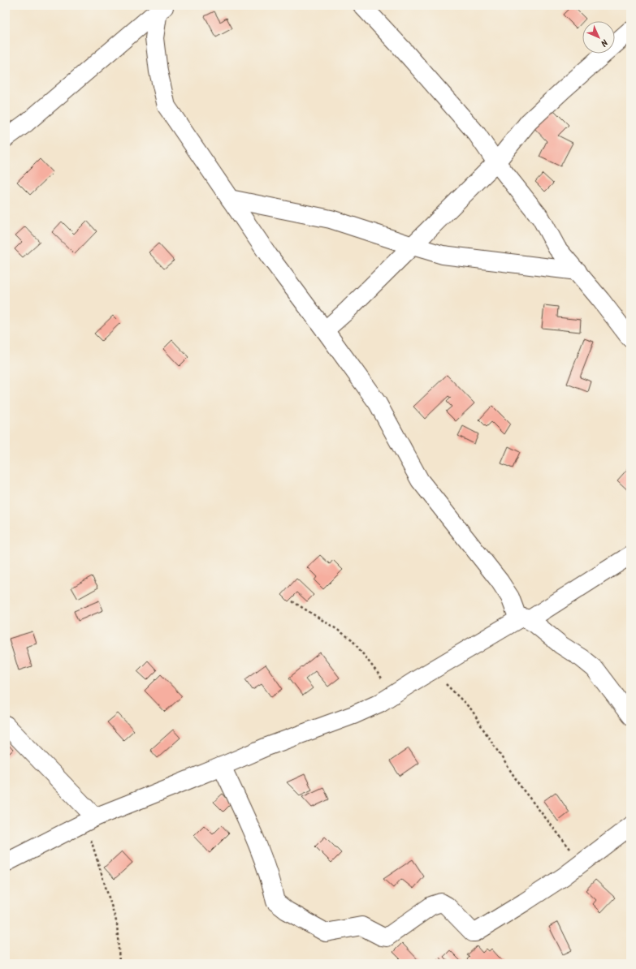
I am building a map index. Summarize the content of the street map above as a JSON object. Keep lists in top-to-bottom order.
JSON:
{
  "north": "bottom right"
}
